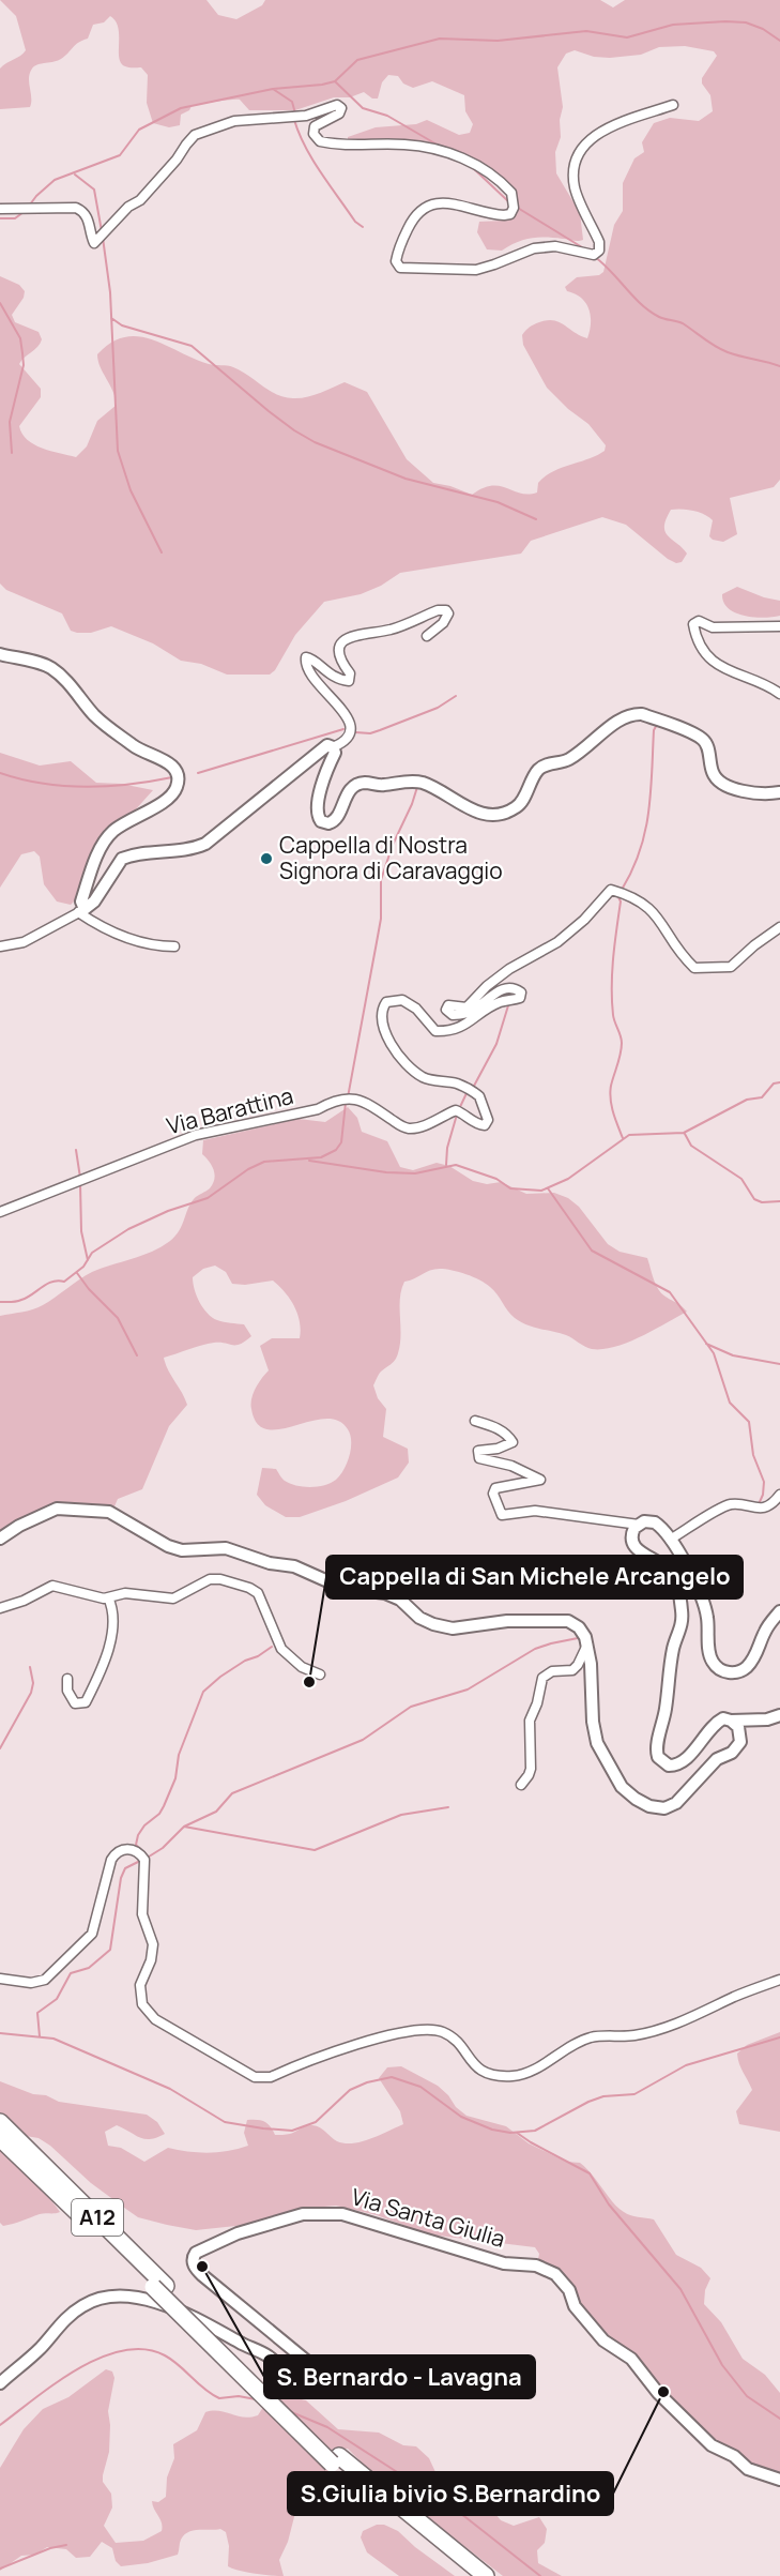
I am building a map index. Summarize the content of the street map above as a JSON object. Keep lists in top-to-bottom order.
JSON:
{
  "streets": {
    "highway": ["A12"],
    "street": ["Via Barattina", "Via Santa Giulia"]
  },
  "places": [
    "Cappella di Nostra Signora di Caravaggio",
    "Cappella di San Michele Arcangelo",
    "S. Bernardo - Lavagna",
    "S.Giulia bivio S.Bernardino"
  ]
}
